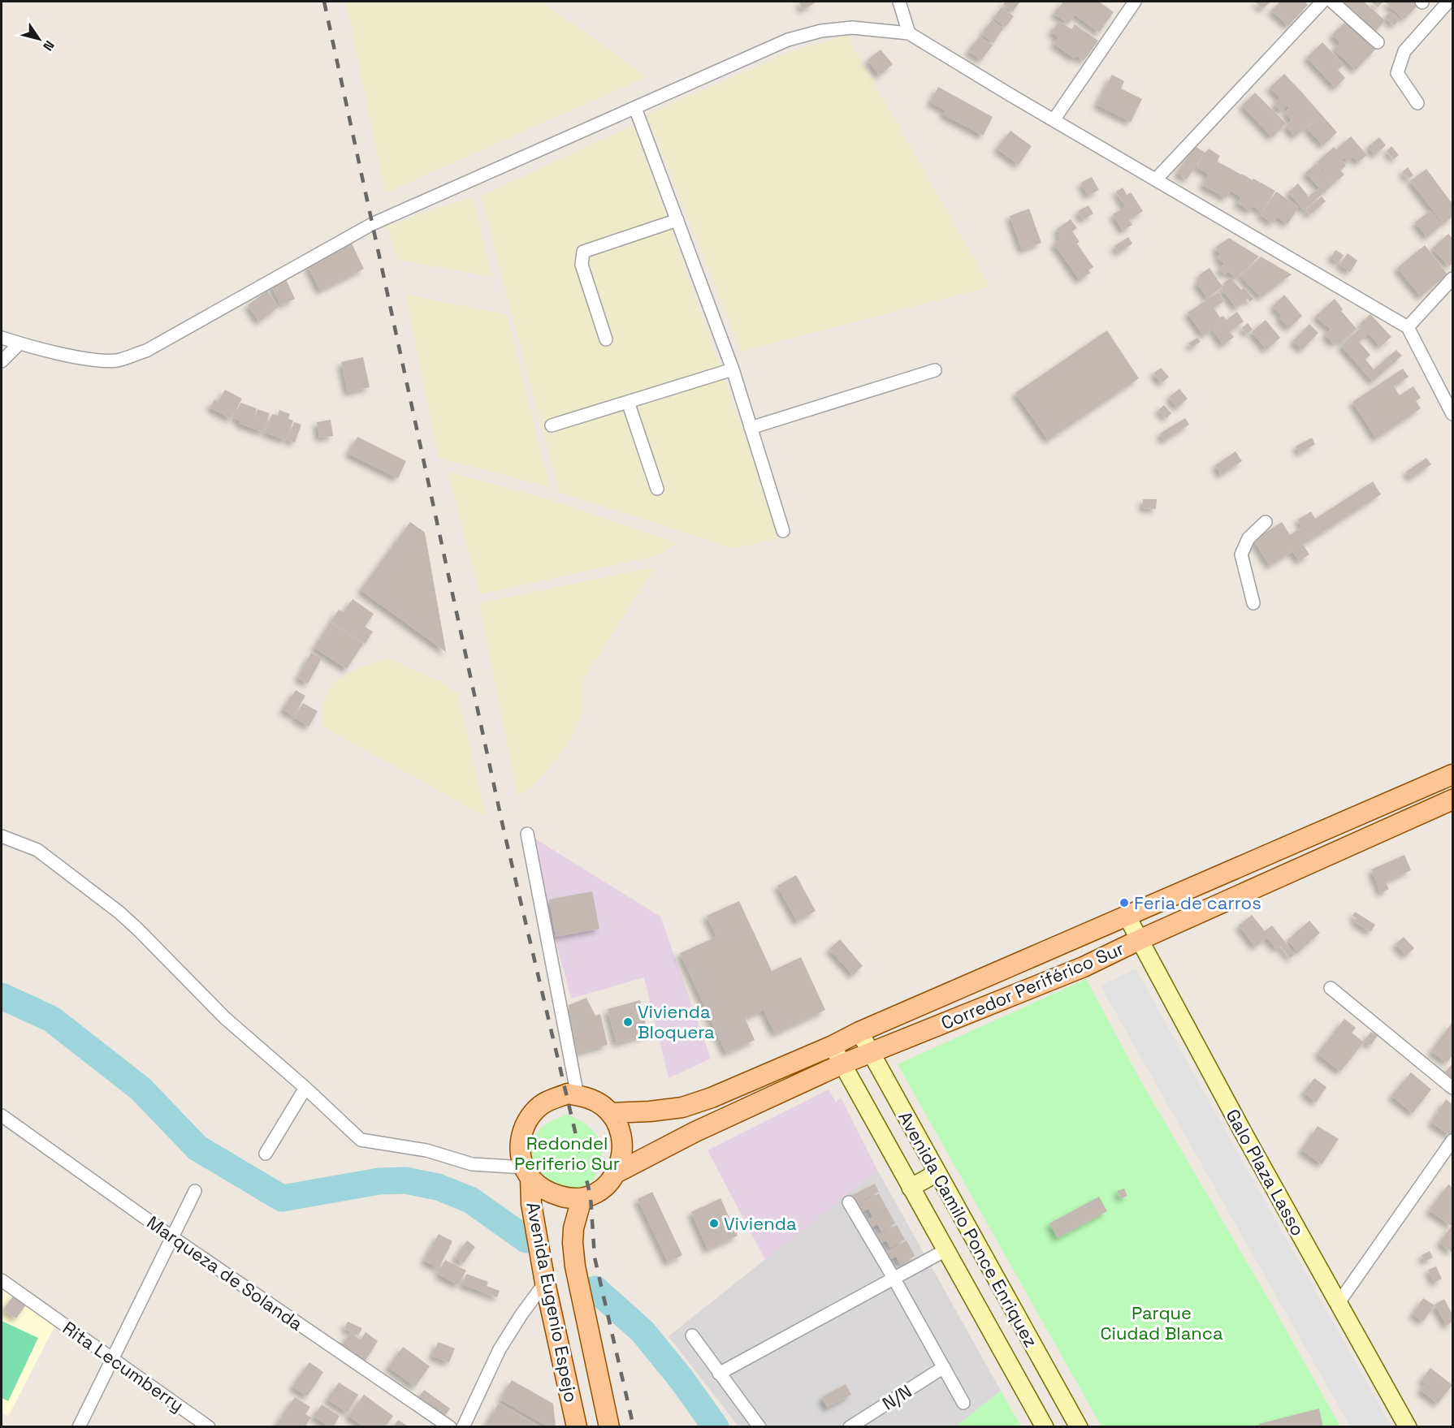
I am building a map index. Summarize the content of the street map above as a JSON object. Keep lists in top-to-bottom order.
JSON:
{
  "streets": {
    "main road": [
      "Corredor Periférico Sur",
      "Galo Plaza Lasso",
      "Avenida Camilo Ponce Enriquez",
      "Avenida Eugenio Espejo"
    ],
    "street": ["Marqueza de Solanda", "Rita Lecumberry", "N/N"]
  },
  "crossings": [
    ["Corredor Periférico Sur", "Galo Plaza Lasso"],
    ["Corredor Periférico Sur", "Avenida Camilo Ponce Enriquez"],
    ["Corredor Periférico Sur", "Avenida Eugenio Espejo"]
  ],
  "parks": ["Redondel Periferio Sur", "Parque Ciudad Blanca"],
  "places": ["Feria de carros", "Vivienda Bloquera", "Vivienda"],
  "north": "bottom right"
}
